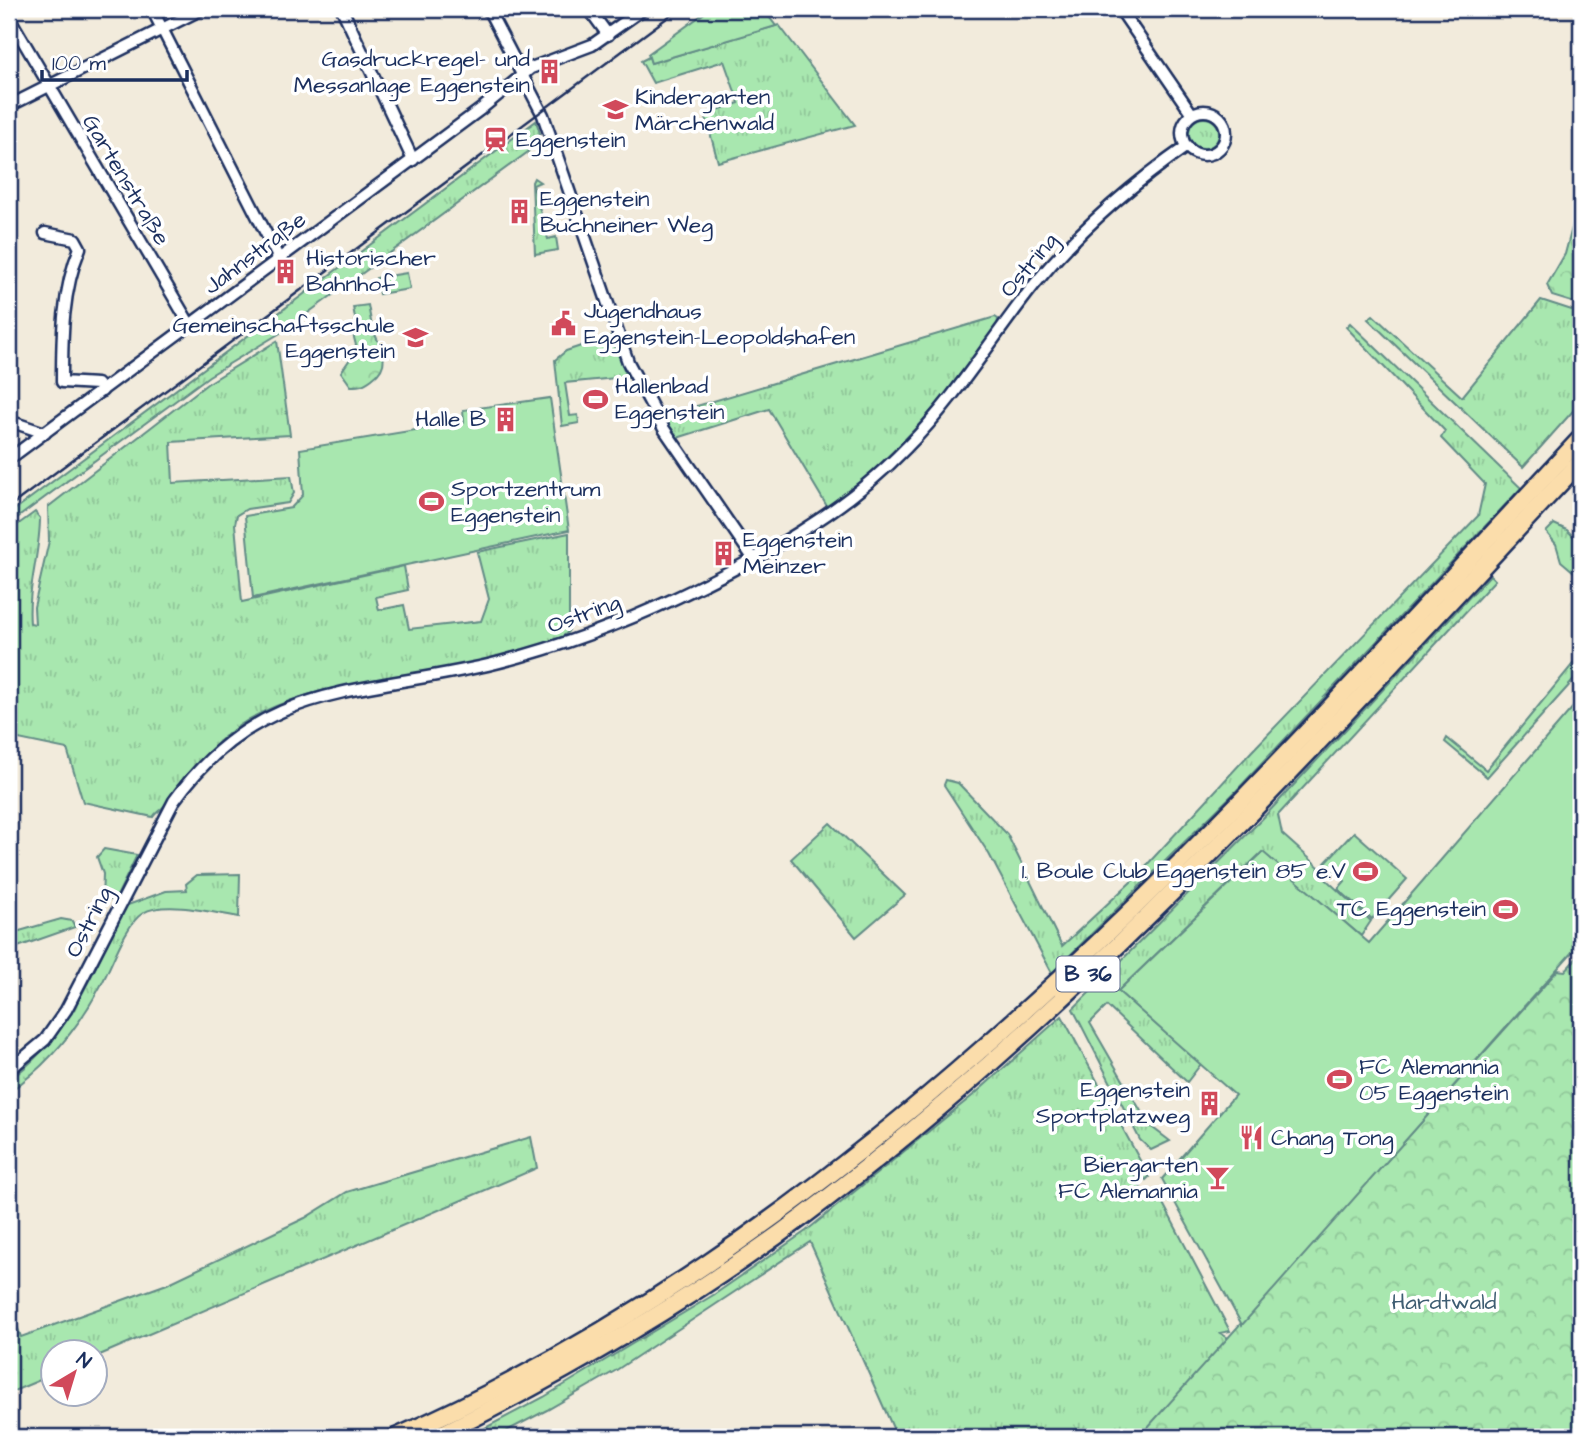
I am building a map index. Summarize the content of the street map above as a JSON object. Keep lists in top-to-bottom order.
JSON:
{
  "streets": {
    "highway": ["B 36"],
    "street": ["Gartenstraße", "Jahnstraße", "Ostring"]
  },
  "crossings": [
    ["Gartenstraße", "Jahnstraße"]
  ],
  "parks": ["Hardtwald"],
  "places": {
    "building": [
      "Gasdruckregel- und Messanlage Eggenstein",
      "Eggenstein Buchneiner Weg",
      "Historischer Bahnhof",
      "Halle B",
      "Eggenstein Meinzer",
      "Eggenstein Sportplatzweg"
    ],
    "school or university": ["Kindergarten Märchenwald", "Gemeinschaftsschule Eggenstein"],
    "station": ["Eggenstein"],
    "public building": ["Jugendhaus Eggenstein-Leopoldshafen"],
    "sports": [
      "Hallenbad Eggenstein",
      "Sportzentrum Eggenstein",
      "1. Boule Club Eggenstein 85 e.V",
      "TC Eggenstein",
      "FC Alemannia 05 Eggenstein"
    ],
    "restaurant": ["Chang Tong"],
    "bar": ["Biergarten FC Alemannia"]
  },
  "scale_bar": "100 m",
  "north": "top right"
}
